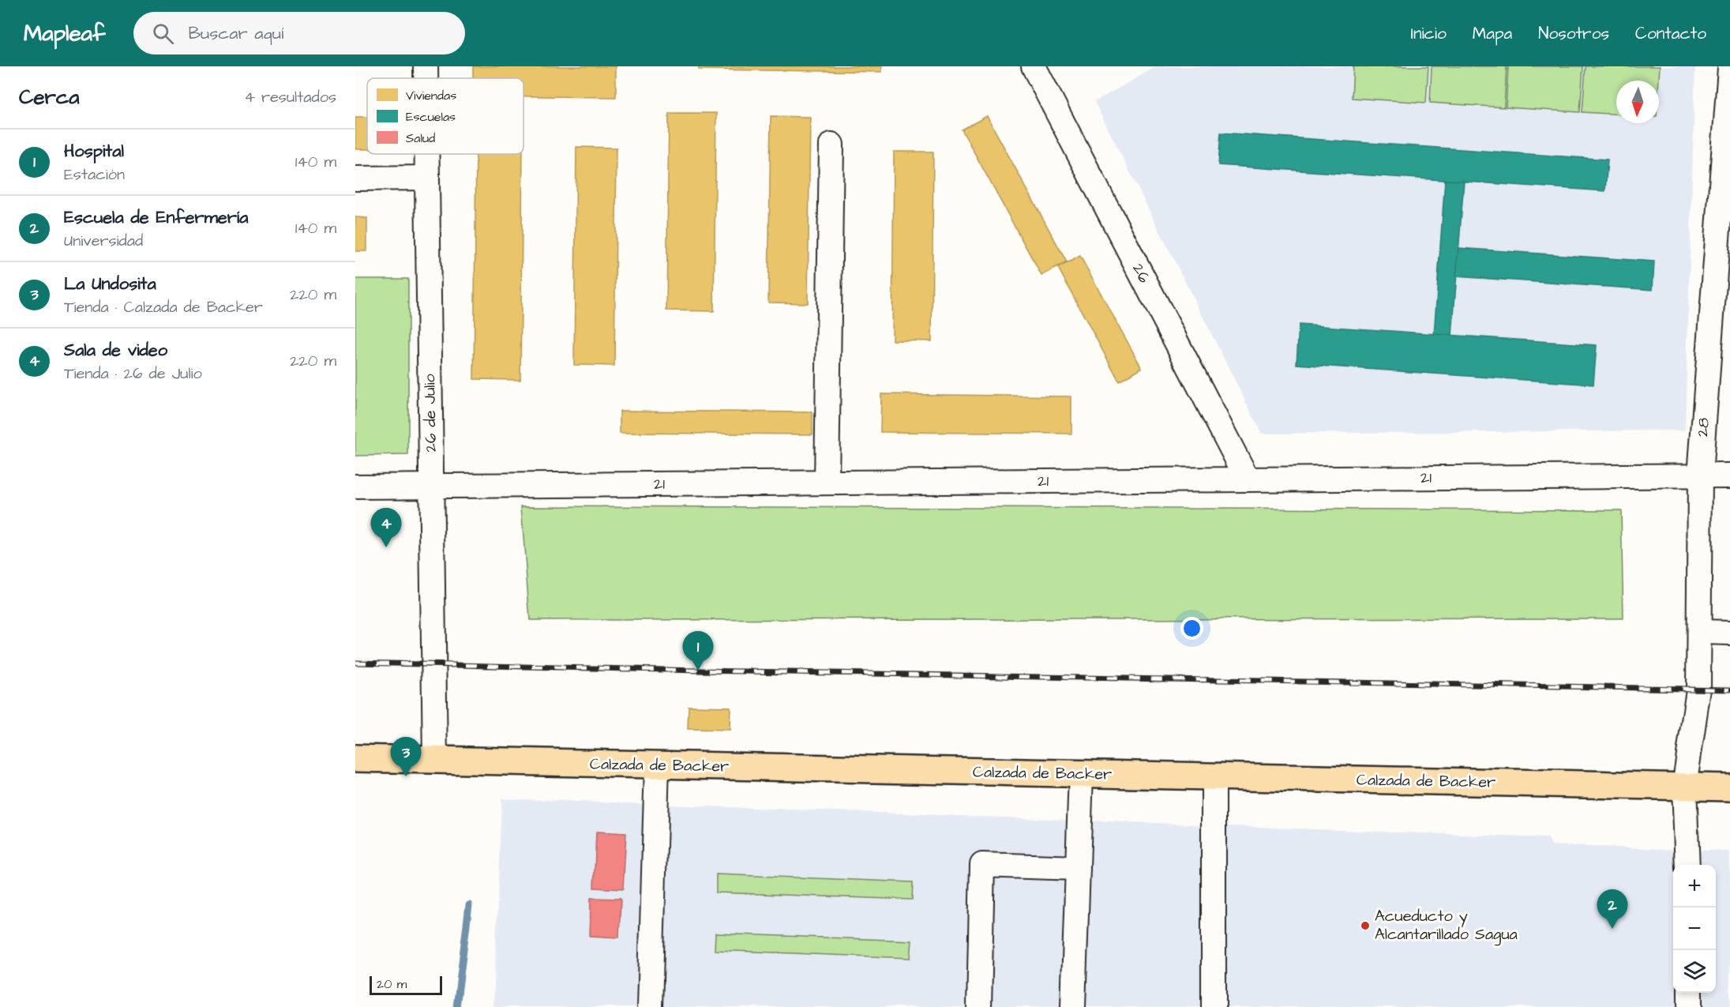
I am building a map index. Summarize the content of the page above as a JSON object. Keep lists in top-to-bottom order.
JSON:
{
  "streets": {
    "main road": ["Calzada de Backer"],
    "street": [
      "26",
      "26 de Julio",
      "28",
      "21"
    ]
  },
  "crossings": [
    ["26", "21"],
    ["26 de Julio", "21"],
    ["26 de Julio", "Calzada de Backer"],
    ["28", "21"],
    ["28", "Calzada de Backer"]
  ],
  "places": ["Acueducto y Alcantarillado Sagua"],
  "legend": ["Viviendas", "Escuelas", "Salud"],
  "scale_bar": "20 m",
  "north": "bottom",
  "page": {
    "header": "Mapleaf",
    "search": "Buscar aquí",
    "nav": [
      "Inicio",
      "Mapa",
      "Nosotros",
      "Contacto"
    ],
    "heading": ["Cerca", "4 resultados"],
    "list": [
      {
        "mark": "1",
        "name": "Hospital",
        "note": "Estación",
        "value": "140 m"
      },
      {
        "mark": "2",
        "name": "Escuela de Enfermería",
        "note": "Universidad",
        "value": "140 m"
      },
      {
        "mark": "3",
        "name": "La Undosita",
        "note": "Tienda · Calzada de Backer",
        "value": "220 m"
      },
      {
        "mark": "4",
        "name": "Sala de video",
        "note": "Tienda · 26 de Julio",
        "value": "220 m"
      }
    ],
    "pins": [
      "4",
      "1",
      "3",
      "2"
    ],
    "map_buttons": ["+", "−"],
    "scale": "20 m"
  }
}
